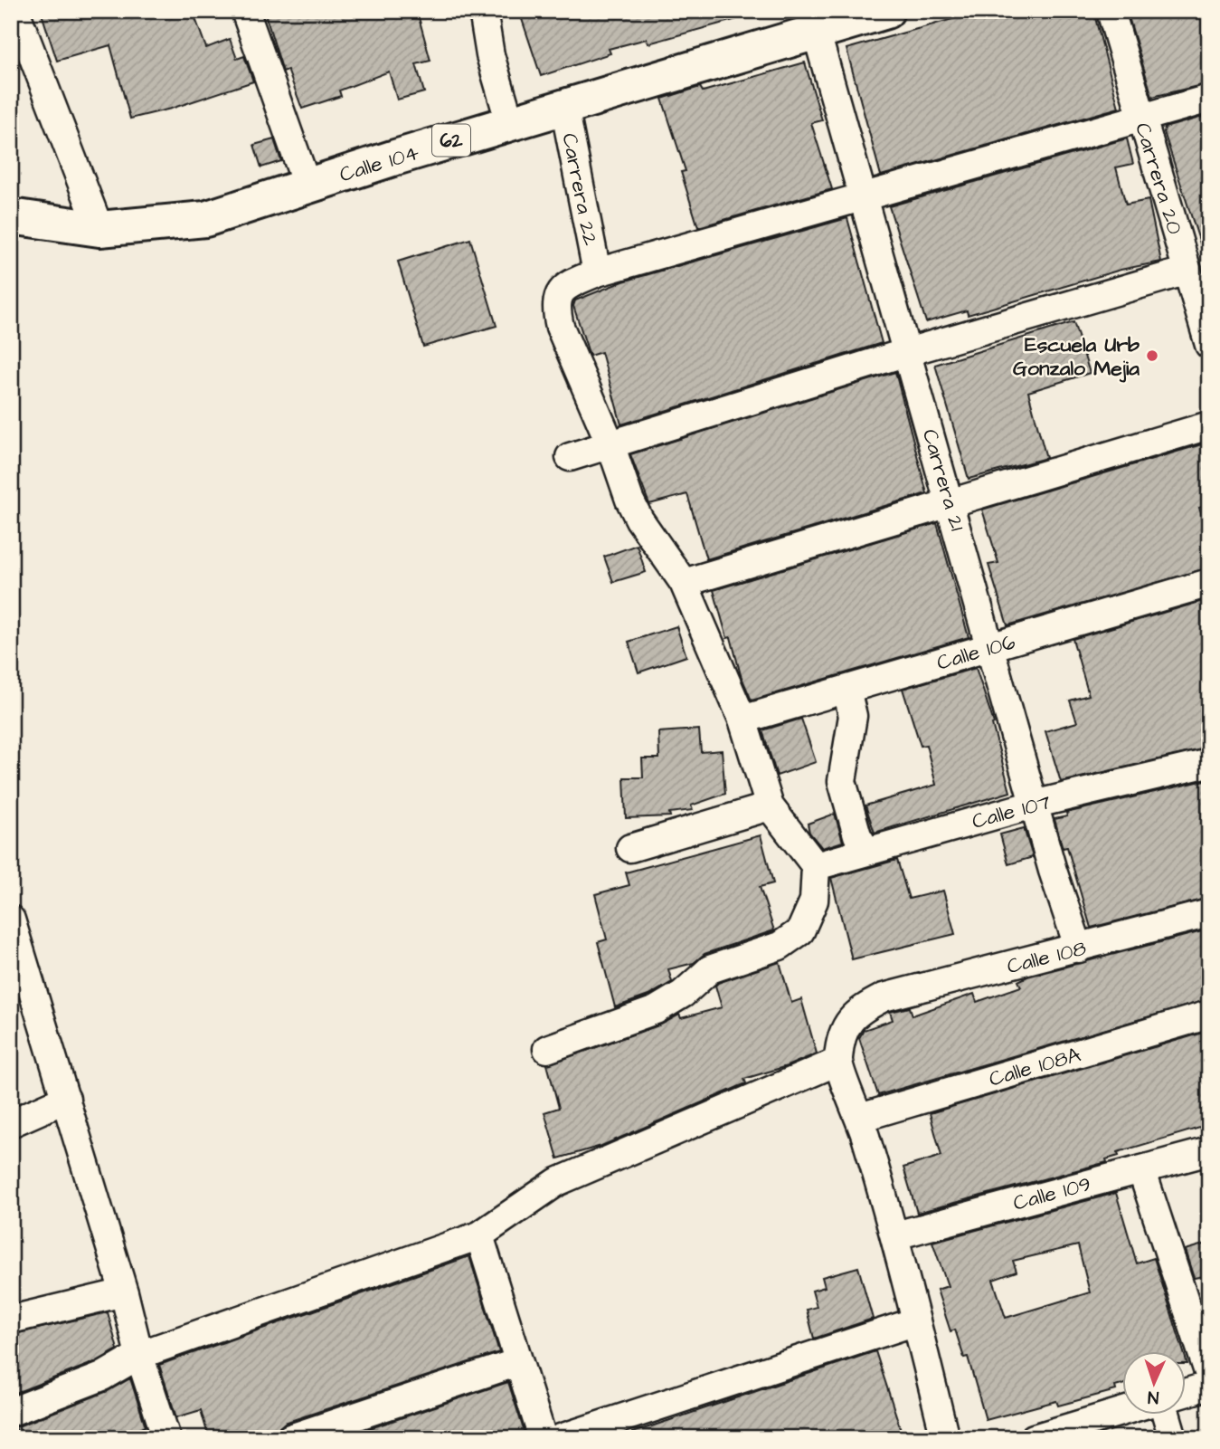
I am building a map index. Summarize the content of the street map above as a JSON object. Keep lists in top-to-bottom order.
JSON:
{
  "streets": {
    "main road": ["62", "Calle 104"],
    "street": [
      "Carrera 20",
      "Carrera 22",
      "Carrera 21",
      "Calle 106",
      "Calle 107",
      "Calle 108",
      "Calle 108A",
      "Calle 109"
    ]
  },
  "crossings": [
    ["Calle 104", "Carrera 22"],
    ["Calle 104", "Carrera 21"],
    ["Carrera 21", "Calle 106"],
    ["Carrera 21", "Calle 107"],
    ["Carrera 21", "Calle 108"]
  ],
  "places": ["Escuela Urb Gonzalo Mejia"],
  "north": "bottom"
}
